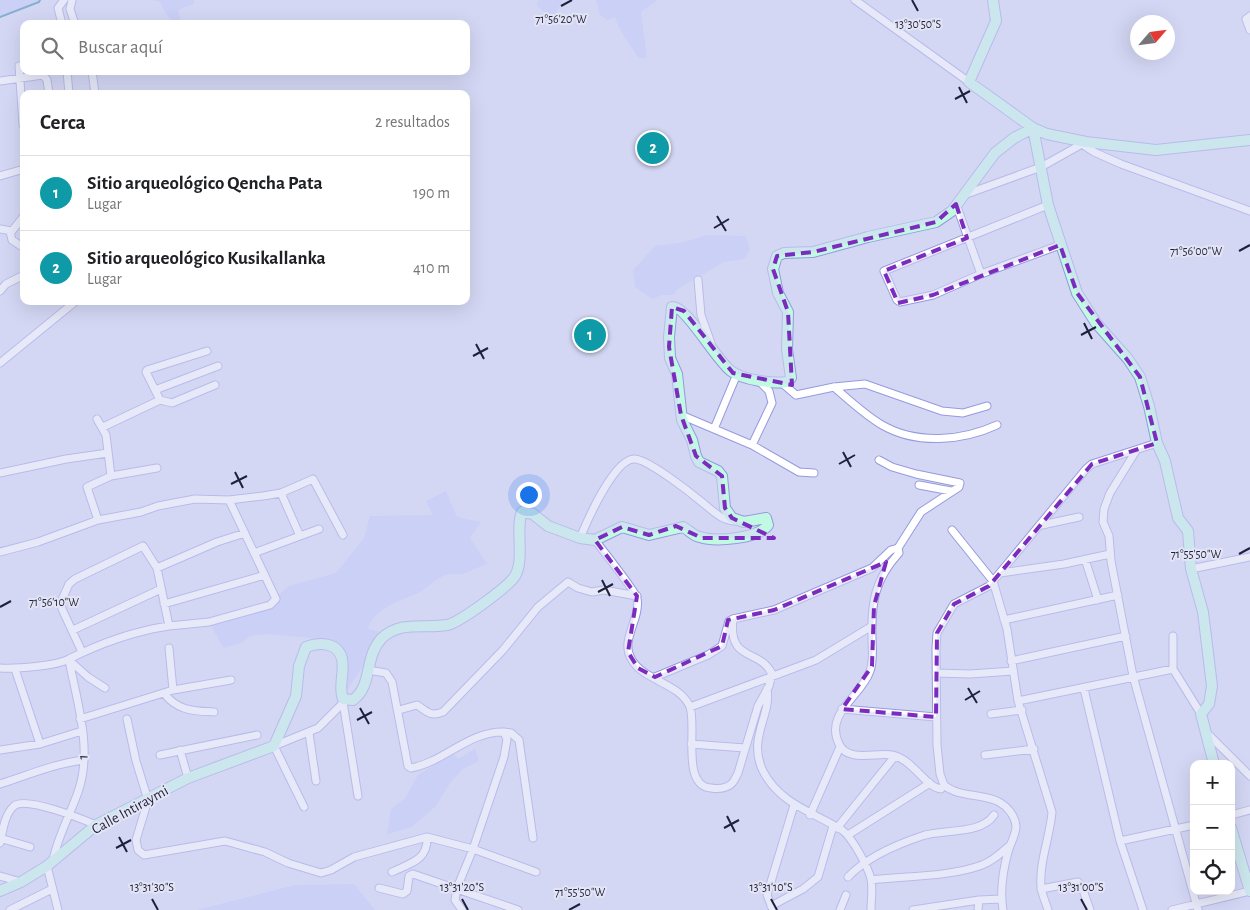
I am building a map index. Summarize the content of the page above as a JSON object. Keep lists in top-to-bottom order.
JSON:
{
  "streets": {
    "main road": ["Calle Intiraymi"],
    "street": ["1"]
  },
  "crossings": [
    ["1", "Calle Intiraymi"]
  ],
  "north": "top right",
  "page": {
    "search": "Buscar aquí",
    "heading": ["Cerca", "2 resultados"],
    "pins": ["2", "1"],
    "list": [
      {
        "mark": "1",
        "name": "Sitio arqueológico Qencha Pata",
        "note": "Lugar",
        "value": "190 m"
      },
      {
        "mark": "2",
        "name": "Sitio arqueológico Kusikallanka",
        "note": "Lugar",
        "value": "410 m"
      }
    ],
    "map_buttons": ["+", "−"]
  },
  "coordinates": [
    "71°56'20\"W",
    "13°30'50\"S",
    "71°56'00\"W",
    "71°55'50\"W",
    "71°56'10\"W",
    "13°31'30\"S",
    "13°31'20\"S",
    "13°31'10\"S",
    "13°31'00\"S"
  ]
}
